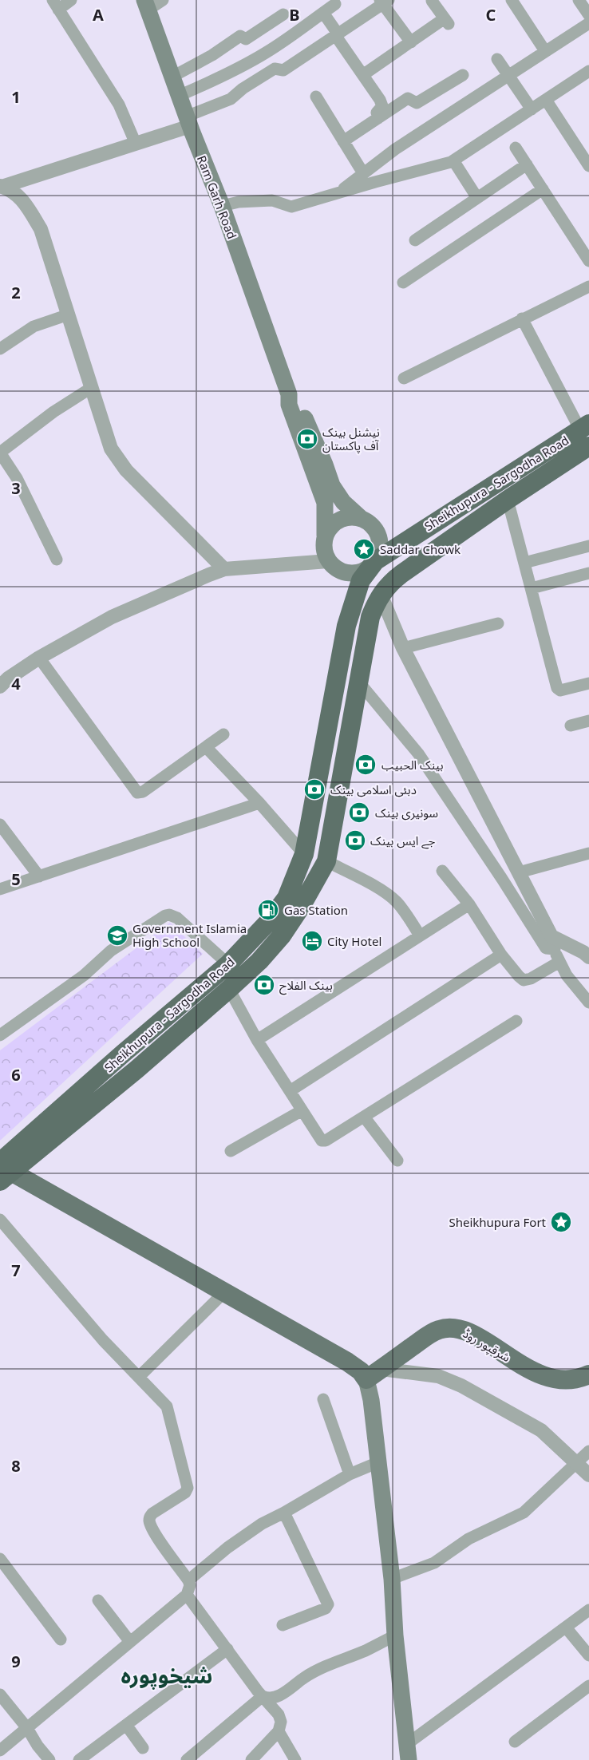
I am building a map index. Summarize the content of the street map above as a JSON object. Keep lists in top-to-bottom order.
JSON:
{
  "streets": {
    "highway": ["Sheikhupura - Sargodha Road"],
    "main road": ["Ram Garh Road", "شرقپور روڈ"]
  },
  "crossings": [
    ["Ram Garh Road", "Sheikhupura - Sargodha Road"]
  ],
  "districts": ["شیخوپورہ"],
  "places": {
    "bank": [
      "نیشنل بینک آف پاکستان",
      "بينک الحبيب",
      "دبئی اسلامی بینک",
      "سونیری بینک",
      "جے ایس بینک",
      "بینک الفلاح"
    ],
    "place": ["Saddar Chowk", "Sheikhupura Fort"],
    "fuel station": ["Gas Station"],
    "school or university": ["Government Islamia High School"],
    "hotel": ["City Hotel"]
  },
  "grid": {
    "columns": ["A", "B", "C"],
    "rows": [
      "1",
      "2",
      "3",
      "4",
      "5",
      "6",
      "7",
      "8",
      "9"
    ]
  }
}
